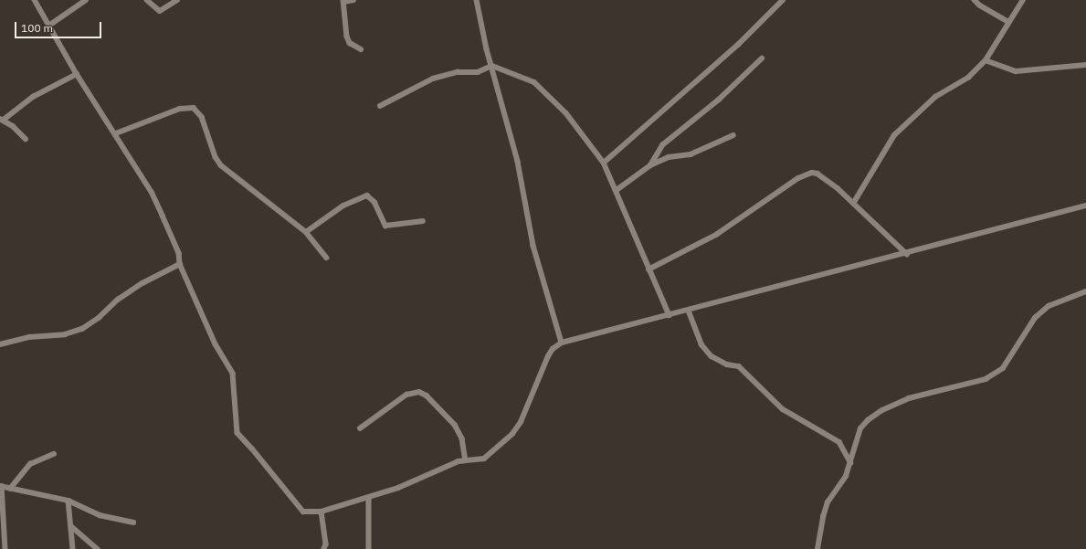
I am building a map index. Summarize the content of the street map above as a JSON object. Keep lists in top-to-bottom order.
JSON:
{
  "scale_bar": "100 m"
}
